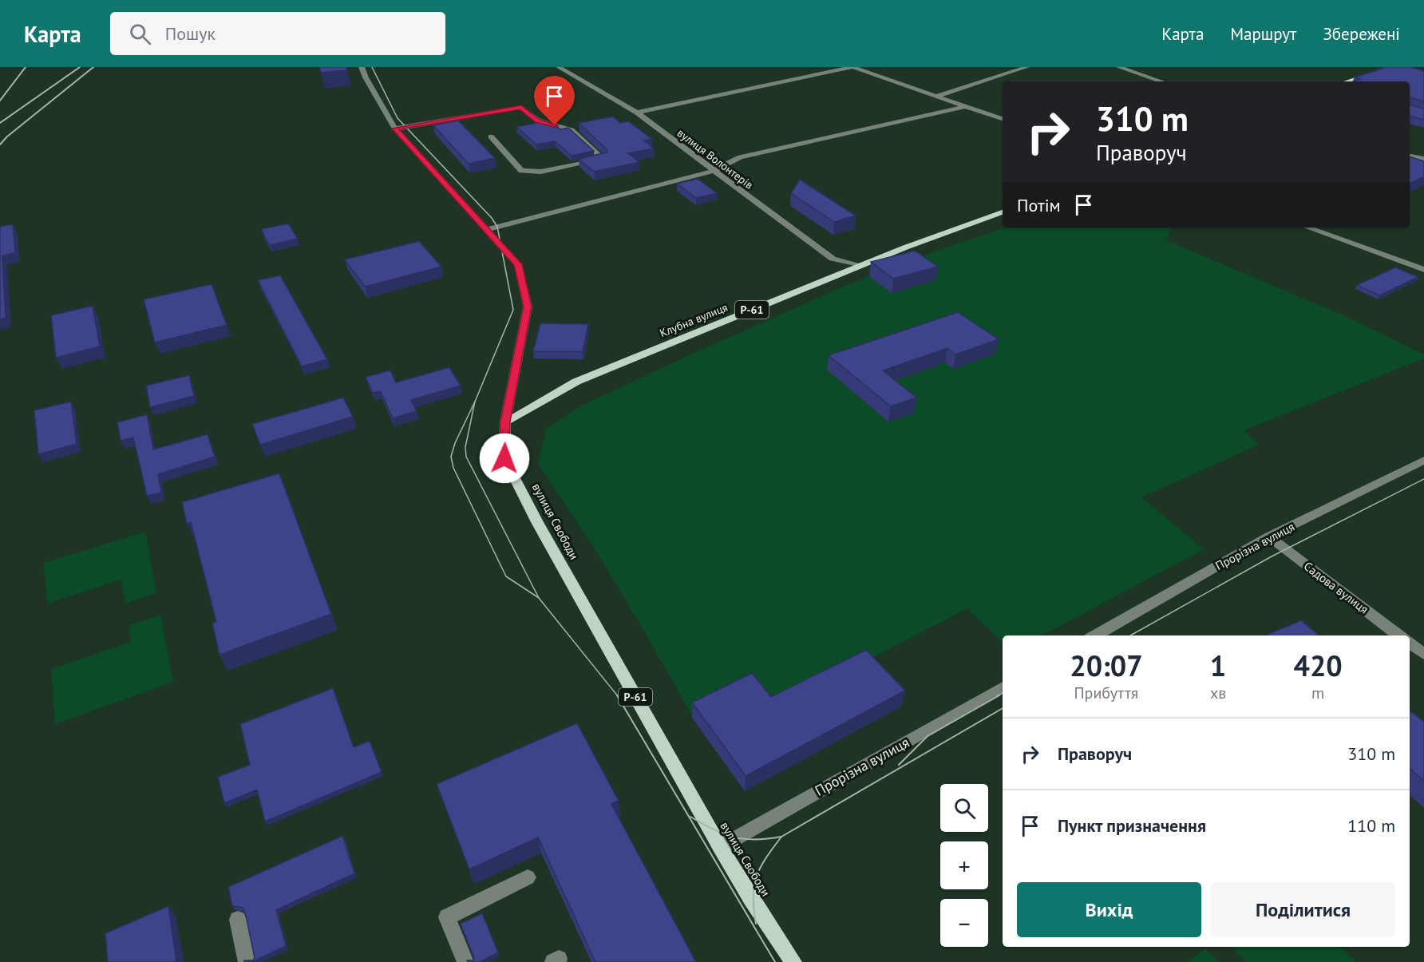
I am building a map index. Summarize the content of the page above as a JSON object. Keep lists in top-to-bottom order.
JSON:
{
  "streets": {
    "main road": ["Р-61", "Клубна вулиця", "вулиця Свободи"],
    "street": ["вулиця Волонтерів", "Прорізна вулиця", "Садова вулиця"]
  },
  "crossings": [
    ["вулиця Волонтерів", "Клубна вулиця"],
    ["Клубна вулиця", "вулиця Свободи"],
    ["вулиця Свободи", "Прорізна вулиця"],
    ["Прорізна вулиця", "Садова вулиця"]
  ],
  "page": {
    "header": "Карта",
    "search": "Пошук",
    "nav": ["Карта", "Маршрут", "Збережені"],
    "turn": ["310 m", "Праворуч"],
    "then": "Потім",
    "eta": [
      "20:07",
      "Прибуття",
      "1",
      "хв",
      "420",
      "m"
    ],
    "list": [
      {
        "name": "Праворуч",
        "value": "310 m"
      },
      {
        "name": "Пункт призначення",
        "value": "110 m"
      }
    ],
    "map_buttons": ["+", "−"],
    "buttons": ["Вихід", "Поділитися"]
  }
}
